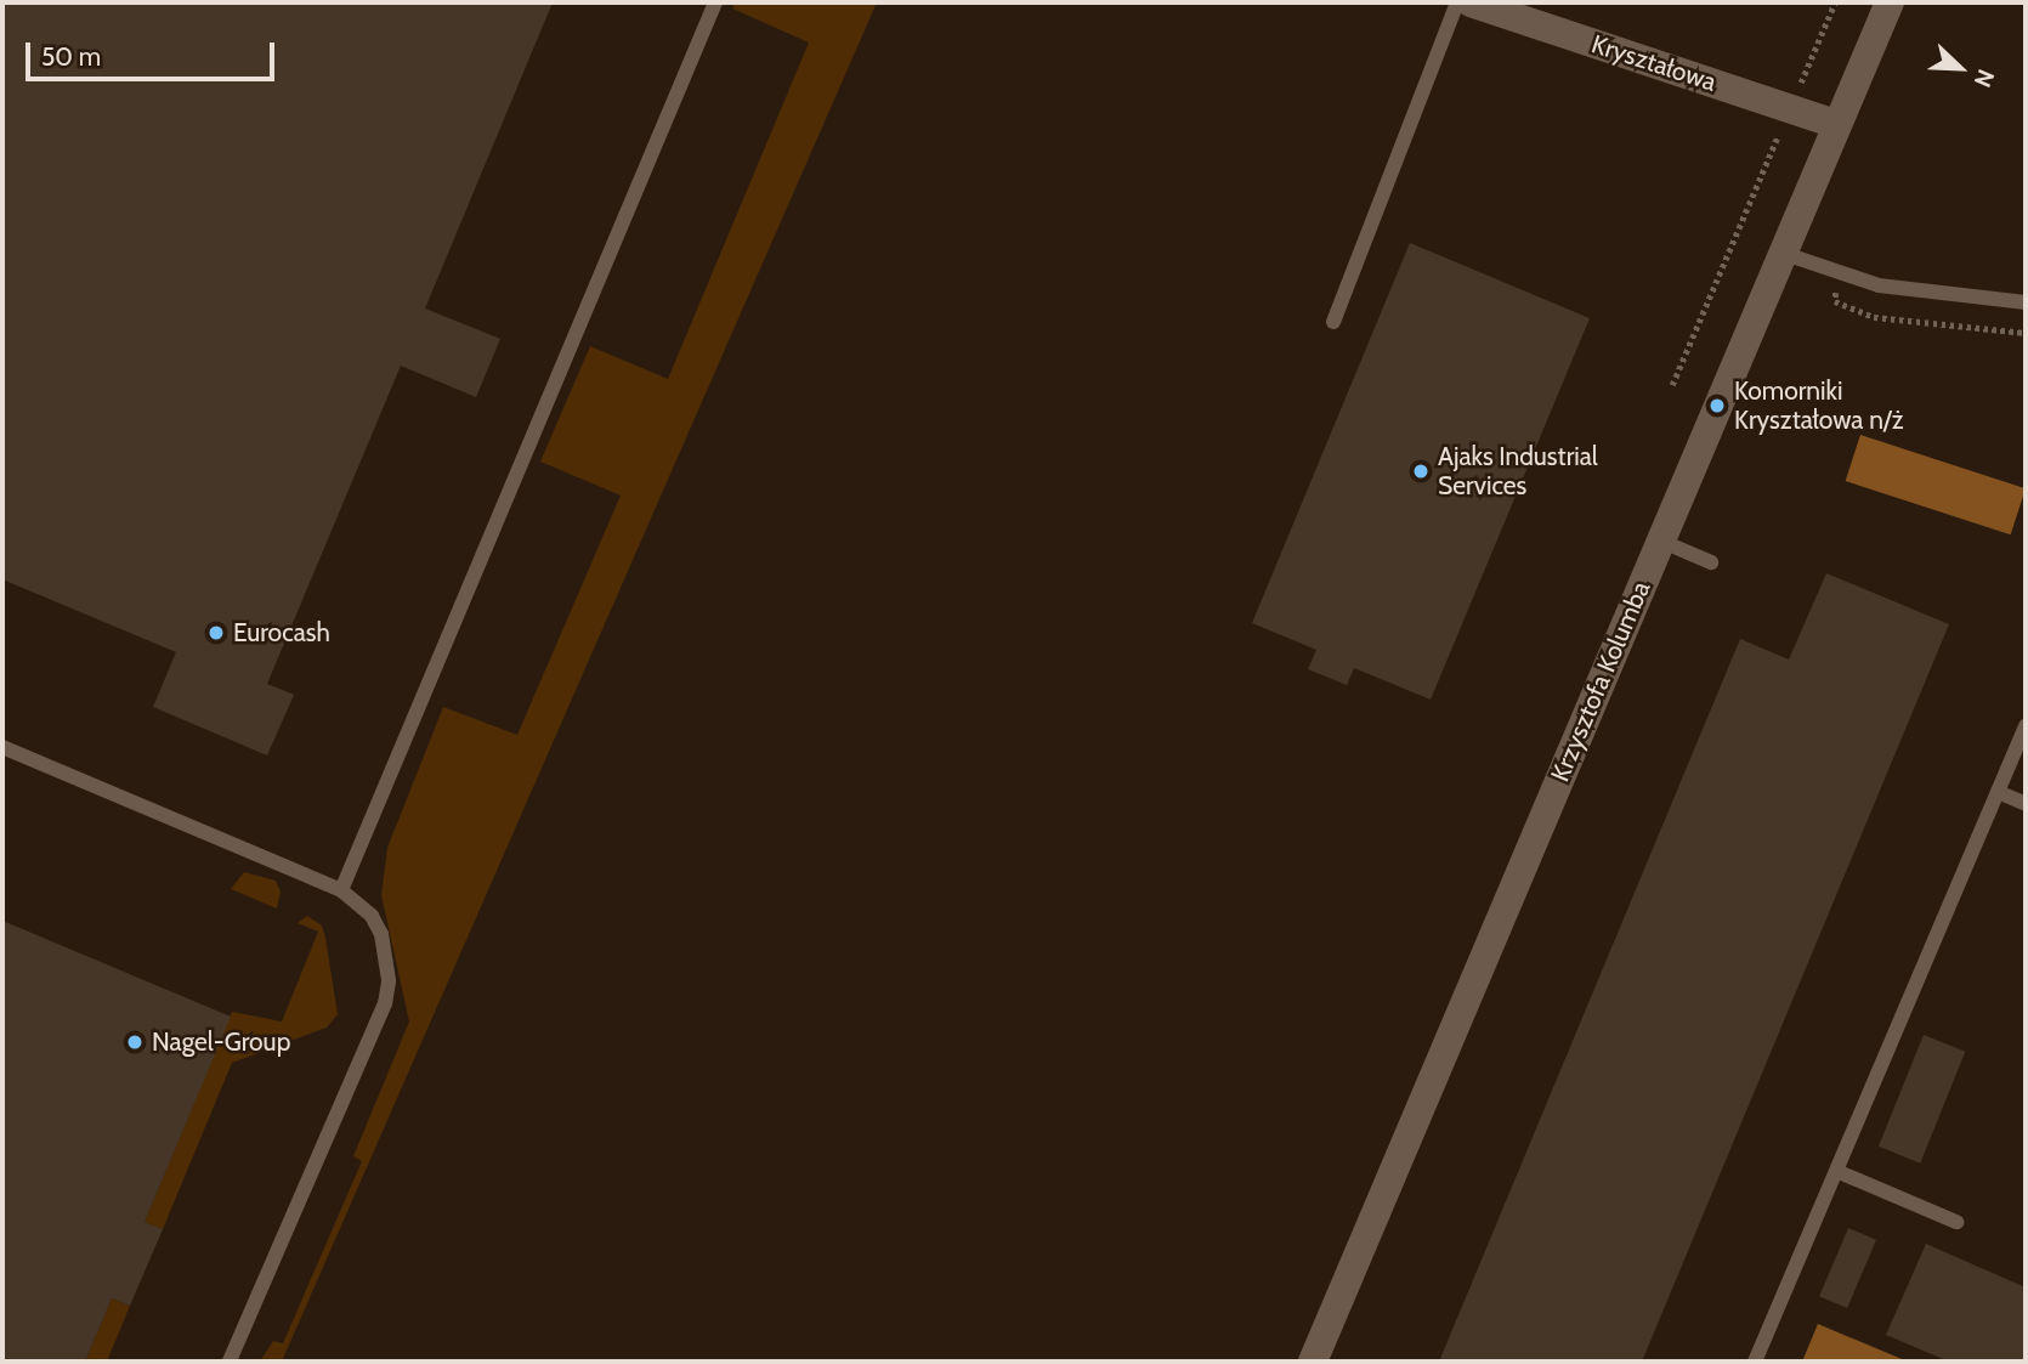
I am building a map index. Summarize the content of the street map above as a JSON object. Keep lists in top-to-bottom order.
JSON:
{
  "streets": {
    "street": ["Kryształowa", "Krzysztofa Kolumba"]
  },
  "crossings": [
    ["Kryształowa", "Krzysztofa Kolumba"]
  ],
  "places": [
    "Komorniki Kryształowa n/ż",
    "Ajaks Industrial Services",
    "Eurocash",
    "Nagel-Group"
  ],
  "scale_bar": "50 m",
  "north": "bottom right"
}
